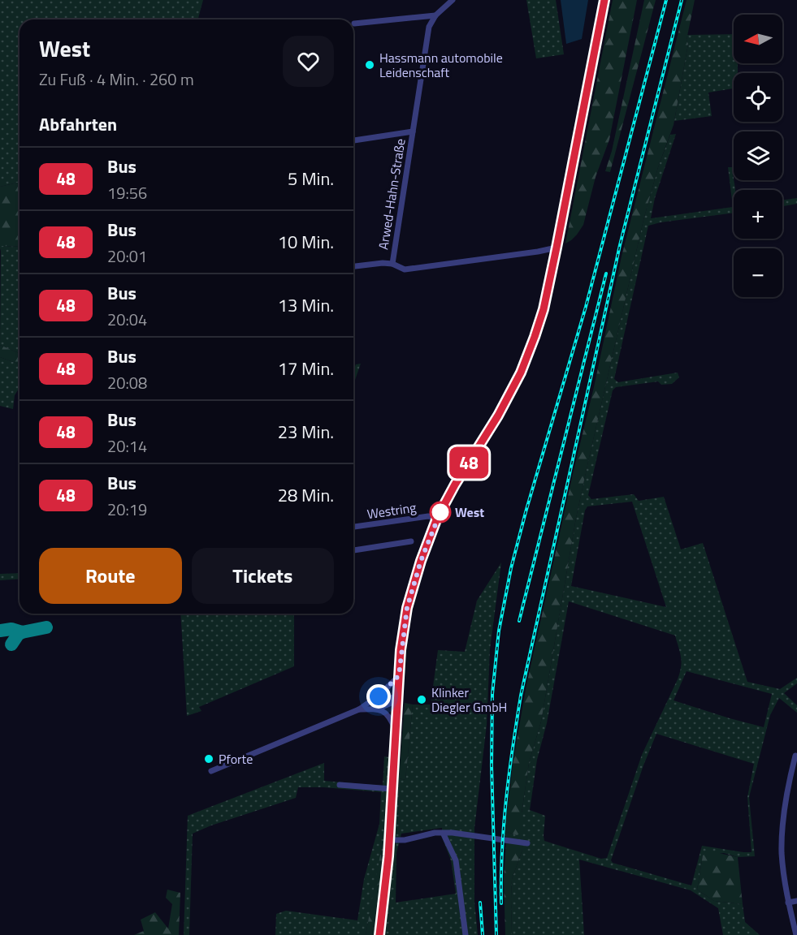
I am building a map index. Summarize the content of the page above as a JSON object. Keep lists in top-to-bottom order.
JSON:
{
  "streets": {
    "street": ["Arwed-Hahn-Straße", "Westring"]
  },
  "places": [
    "Hassmann automobile Leidenschaft",
    "West",
    "Klinker Diegler GmbH",
    "Pforte"
  ],
  "lines": ["bus line 48"],
  "north": "left",
  "page": {
    "on_map": "48",
    "map_buttons": ["+", "−"],
    "heading": [
      ["West", "Zu Fuß · 4 Min. · 260 m"],
      "Abfahrten"
    ],
    "list": [
      {
        "mark": "48",
        "name": "Bus",
        "note": "19:56",
        "value": "5 Min."
      },
      {
        "mark": "48",
        "name": "Bus",
        "note": "20:01",
        "value": "10 Min."
      },
      {
        "mark": "48",
        "name": "Bus",
        "note": "20:04",
        "value": "13 Min."
      },
      {
        "mark": "48",
        "name": "Bus",
        "note": "20:08",
        "value": "17 Min."
      },
      {
        "mark": "48",
        "name": "Bus",
        "note": "20:14",
        "value": "23 Min."
      },
      {
        "mark": "48",
        "name": "Bus",
        "note": "20:19",
        "value": "28 Min."
      }
    ],
    "buttons": ["Route", "Tickets"]
  }
}
